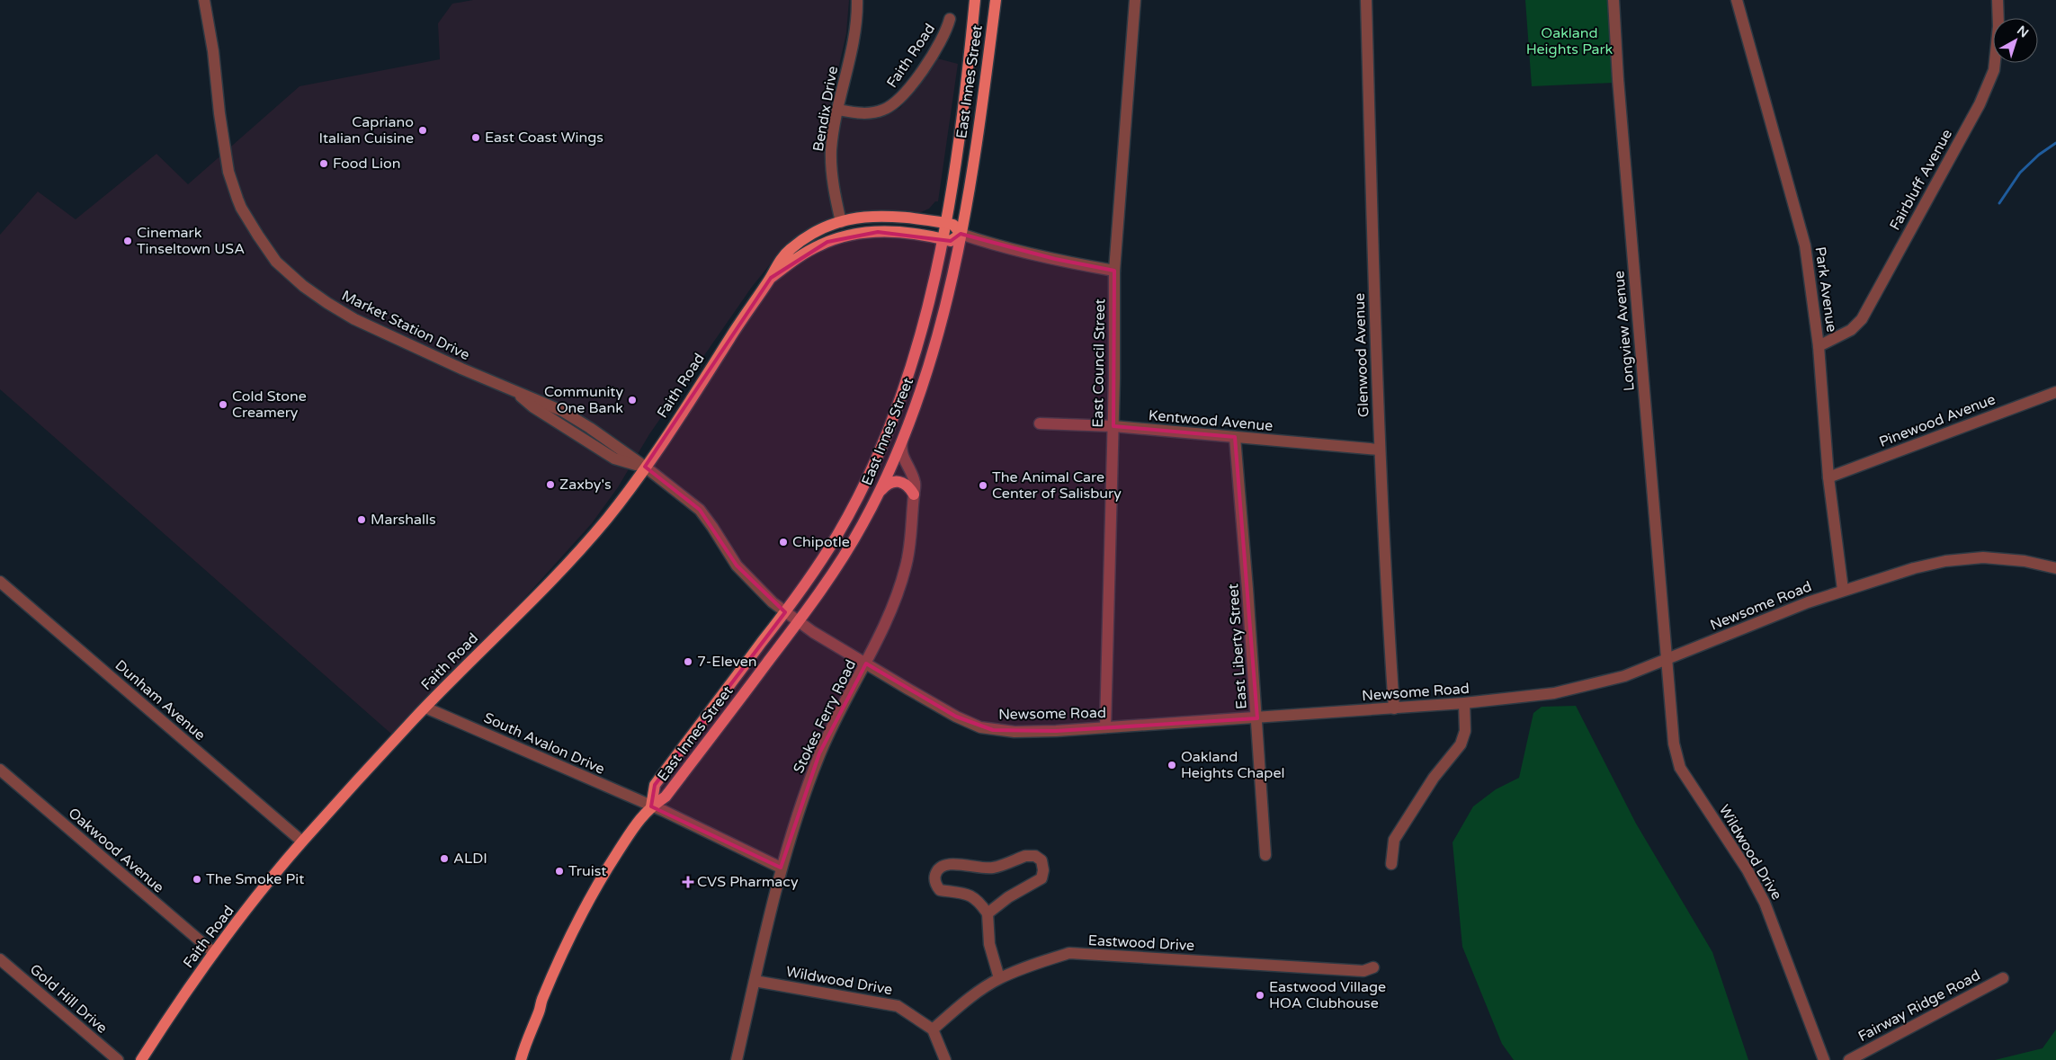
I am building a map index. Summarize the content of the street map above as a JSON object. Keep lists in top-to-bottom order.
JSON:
{
  "streets": {
    "main road": ["Faith Road", "East Innes Street"],
    "street": [
      "Bendix Drive",
      "Fairbluff Avenue",
      "Park Avenue",
      "Market Station Drive",
      "Longview Avenue",
      "Glenwood Avenue",
      "East Council Street",
      "Kentwood Avenue",
      "Pinewood Avenue",
      "Newsome Road",
      "East Liberty Street",
      "Dunham Avenue",
      "Stokes Ferry Road",
      "South Avalon Drive",
      "Oakwood Avenue",
      "Wildwood Drive",
      "Eastwood Drive",
      "Gold Hill Drive",
      "Fairway Ridge Road"
    ]
  },
  "crossings": [
    ["Faith Road", "East Innes Street"],
    ["Faith Road", "Bendix Drive"],
    ["Faith Road", "Market Station Drive"],
    ["Faith Road", "East Council Street"],
    ["Faith Road", "Dunham Avenue"],
    ["Faith Road", "South Avalon Drive"],
    ["Faith Road", "Oakwood Avenue"],
    ["East Innes Street", "Market Station Drive"],
    ["East Innes Street", "Newsome Road"],
    ["East Innes Street", "Stokes Ferry Road"],
    ["East Innes Street", "South Avalon Drive"],
    ["Fairbluff Avenue", "Park Avenue"],
    ["Park Avenue", "Pinewood Avenue"],
    ["Park Avenue", "Newsome Road"],
    ["Market Station Drive", "Newsome Road"],
    ["Longview Avenue", "Newsome Road"],
    ["Longview Avenue", "Wildwood Drive"],
    ["Glenwood Avenue", "Kentwood Avenue"],
    ["Glenwood Avenue", "Newsome Road"],
    ["East Council Street", "Kentwood Avenue"],
    ["East Council Street", "Newsome Road"],
    ["Kentwood Avenue", "East Liberty Street"],
    ["Newsome Road", "East Liberty Street"],
    ["Newsome Road", "Stokes Ferry Road"],
    ["Newsome Road", "Wildwood Drive"],
    ["Stokes Ferry Road", "South Avalon Drive"],
    ["Stokes Ferry Road", "Wildwood Drive"],
    ["Wildwood Drive", "Eastwood Drive"]
  ],
  "parks": ["Oakland Heights Park"],
  "places": {
    "other": [
      "Capriano Italian Cuisine",
      "East Coast Wings",
      "Food Lion",
      "Cinemark Tinseltown USA",
      "Community One Bank",
      "Cold Stone Creamery",
      "Zaxby's",
      "The Animal Care Center of Salisbury",
      "Marshalls",
      "Chipotle",
      "7-Eleven",
      "Oakland Heights Chapel",
      "ALDI",
      "Truist",
      "The Smoke Pit",
      "Eastwood Village HOA Clubhouse"
    ],
    "health": ["CVS Pharmacy"]
  },
  "north": "top right"
}
